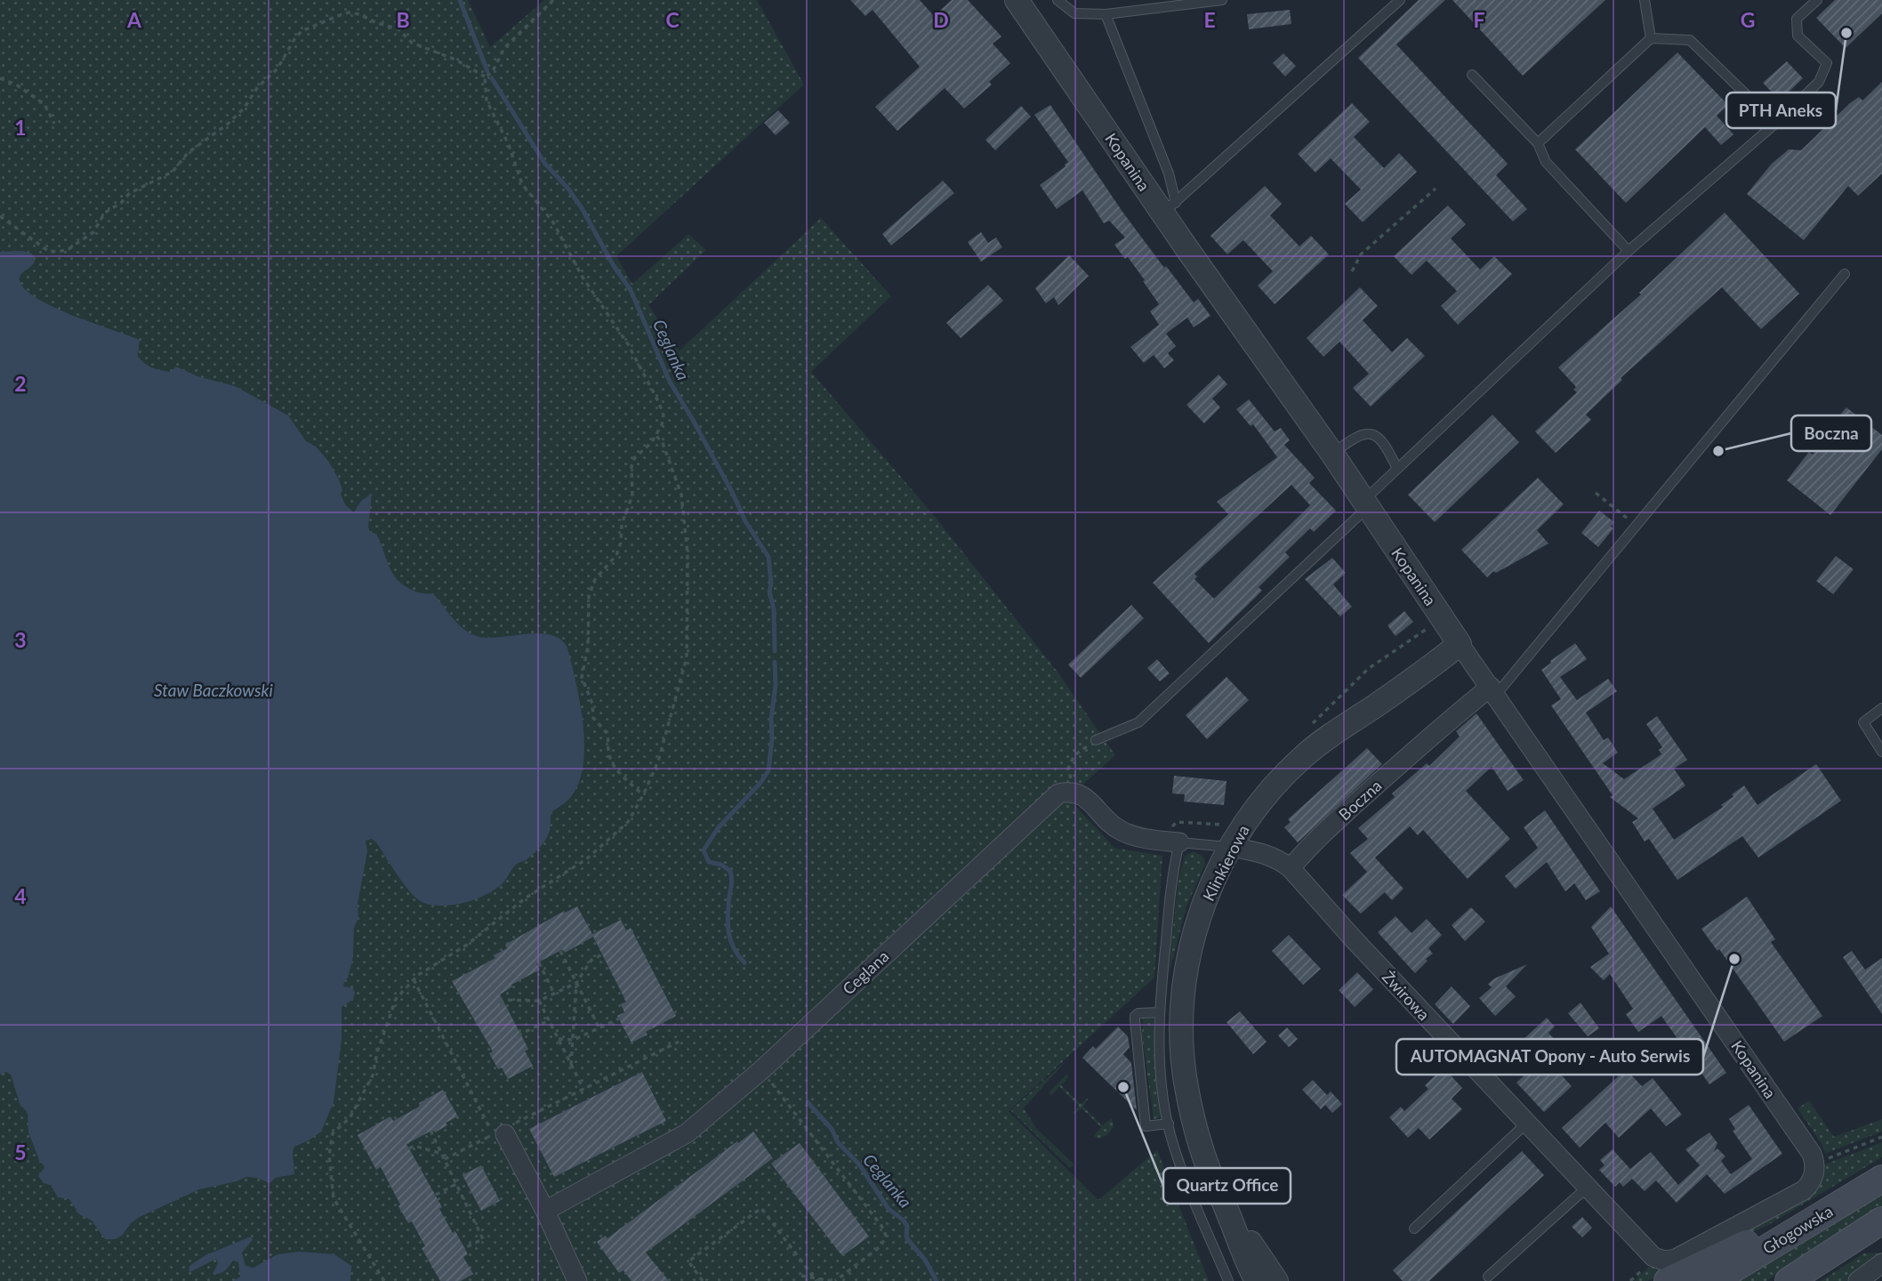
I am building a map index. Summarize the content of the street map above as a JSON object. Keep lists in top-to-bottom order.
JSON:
{
  "streets": {
    "main road": ["Głogowska"],
    "street": [
      "Kopanina",
      "Boczna",
      "Klinkierowa",
      "Ceglana",
      "Żwirowa"
    ]
  },
  "crossings": [
    ["Kopanina", "Boczna"],
    ["Kopanina", "Klinkierowa"],
    ["Kopanina", "Żwirowa"],
    ["Boczna", "Żwirowa"],
    ["Klinkierowa", "Żwirowa"]
  ],
  "water": ["Ceglanka", "Staw Baczkowski"],
  "places": [
    "PTH Aneks",
    "Boczna",
    "AUTOMAGNAT Opony - Auto Serwis",
    "Quartz Office"
  ],
  "grid": {
    "columns": [
      "A",
      "B",
      "C",
      "D",
      "E",
      "F",
      "G"
    ],
    "rows": [
      "1",
      "2",
      "3",
      "4",
      "5"
    ]
  }
}
